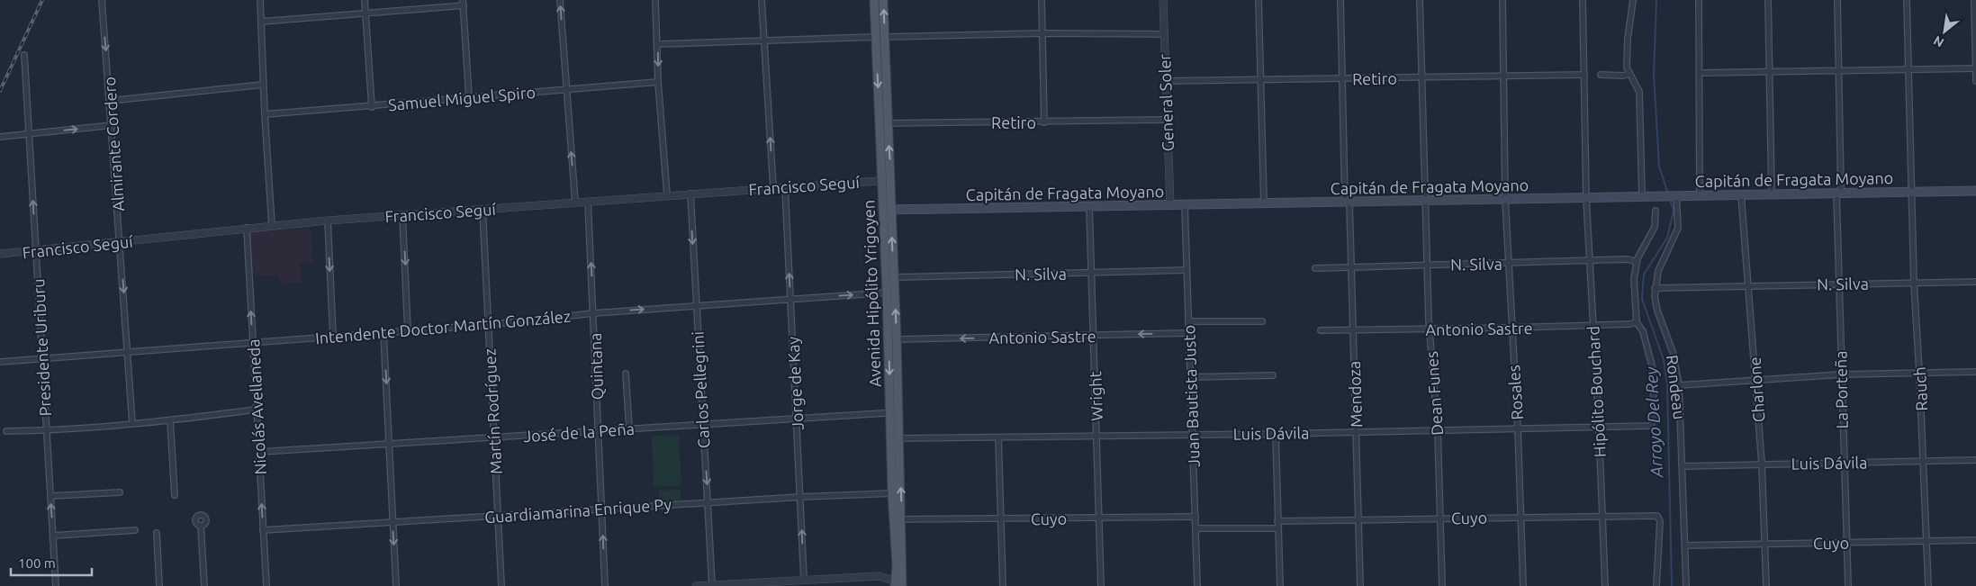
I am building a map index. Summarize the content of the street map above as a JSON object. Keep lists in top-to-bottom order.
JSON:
{
  "streets": {
    "main road": ["Capitán de Fragata Moyano", "Avenida Hipólito Yrigoyen"],
    "street": [
      "Retiro",
      "Samuel Miguel Spiro",
      "General Soler",
      "Almirante Cordero",
      "Francisco Seguí",
      "N. Silva",
      "Intendente Doctor Martín González",
      "Antonio Sastre",
      "Presidente Uriburu",
      "Quintana",
      "Jorge de Kay",
      "Rondeau",
      "Rauch",
      "Carlos Pellegrini",
      "Charlone",
      "La Porteña",
      "Hipólito Bouchard",
      "Rosales",
      "Dean Funes",
      "Mendoza",
      "Wright",
      "Juan Bautista Justo",
      "Nicolás Avellaneda",
      "Martín Rodríguez",
      "José de la Peña",
      "Luis Dávila",
      "Guardiamarina Enrique Py",
      "Cuyo"
    ]
  },
  "crossings": [
    ["Retiro", "General Soler"],
    ["Retiro", "Avenida Hipólito Yrigoyen"],
    ["Retiro", "Hipólito Bouchard"],
    ["Retiro", "Rosales"],
    ["Retiro", "Dean Funes"],
    ["Retiro", "Mendoza"],
    ["General Soler", "Capitán de Fragata Moyano"],
    ["Almirante Cordero", "Francisco Seguí"],
    ["Almirante Cordero", "Intendente Doctor Martín González"],
    ["Capitán de Fragata Moyano", "Avenida Hipólito Yrigoyen"],
    ["Capitán de Fragata Moyano", "Rondeau"],
    ["Capitán de Fragata Moyano", "Rauch"],
    ["Capitán de Fragata Moyano", "Charlone"],
    ["Capitán de Fragata Moyano", "La Porteña"],
    ["Capitán de Fragata Moyano", "Hipólito Bouchard"],
    ["Capitán de Fragata Moyano", "Rosales"],
    ["Capitán de Fragata Moyano", "Dean Funes"],
    ["Capitán de Fragata Moyano", "Mendoza"],
    ["Capitán de Fragata Moyano", "Wright"],
    ["Capitán de Fragata Moyano", "Juan Bautista Justo"],
    ["Francisco Seguí", "Avenida Hipólito Yrigoyen"],
    ["Francisco Seguí", "Presidente Uriburu"],
    ["Francisco Seguí", "Quintana"],
    ["Francisco Seguí", "Jorge de Kay"],
    ["Francisco Seguí", "Carlos Pellegrini"],
    ["Francisco Seguí", "Nicolás Avellaneda"],
    ["Francisco Seguí", "Martín Rodríguez"],
    ["N. Silva", "Avenida Hipólito Yrigoyen"],
    ["N. Silva", "Rondeau"],
    ["N. Silva", "Rauch"],
    ["N. Silva", "Charlone"],
    ["N. Silva", "La Porteña"],
    ["N. Silva", "Hipólito Bouchard"],
    ["N. Silva", "Rosales"],
    ["N. Silva", "Dean Funes"],
    ["N. Silva", "Mendoza"],
    ["N. Silva", "Wright"],
    ["N. Silva", "Juan Bautista Justo"],
    ["Avenida Hipólito Yrigoyen", "Intendente Doctor Martín González"],
    ["Avenida Hipólito Yrigoyen", "Antonio Sastre"],
    ["Avenida Hipólito Yrigoyen", "José de la Peña"],
    ["Avenida Hipólito Yrigoyen", "Luis Dávila"],
    ["Avenida Hipólito Yrigoyen", "Guardiamarina Enrique Py"],
    ["Avenida Hipólito Yrigoyen", "Cuyo"],
    ["Intendente Doctor Martín González", "Presidente Uriburu"],
    ["Intendente Doctor Martín González", "Quintana"],
    ["Intendente Doctor Martín González", "Jorge de Kay"],
    ["Intendente Doctor Martín González", "Carlos Pellegrini"],
    ["Intendente Doctor Martín González", "Nicolás Avellaneda"],
    ["Intendente Doctor Martín González", "Martín Rodríguez"],
    ["Antonio Sastre", "Hipólito Bouchard"],
    ["Antonio Sastre", "Rosales"],
    ["Antonio Sastre", "Dean Funes"],
    ["Antonio Sastre", "Mendoza"],
    ["Antonio Sastre", "Wright"],
    ["Antonio Sastre", "Juan Bautista Justo"],
    ["Antonio Sastre", "Luis Dávila"],
    ["Quintana", "José de la Peña"],
    ["Quintana", "Guardiamarina Enrique Py"],
    ["Jorge de Kay", "José de la Peña"],
    ["Jorge de Kay", "Guardiamarina Enrique Py"],
    ["Rondeau", "Luis Dávila"],
    ["Rondeau", "Cuyo"],
    ["Rauch", "Luis Dávila"],
    ["Rauch", "Cuyo"],
    ["Carlos Pellegrini", "José de la Peña"],
    ["Carlos Pellegrini", "Guardiamarina Enrique Py"],
    ["Charlone", "Luis Dávila"],
    ["Charlone", "Cuyo"],
    ["La Porteña", "Luis Dávila"],
    ["La Porteña", "Cuyo"],
    ["Hipólito Bouchard", "Luis Dávila"],
    ["Hipólito Bouchard", "Cuyo"],
    ["Rosales", "Luis Dávila"],
    ["Rosales", "Cuyo"],
    ["Dean Funes", "Luis Dávila"],
    ["Dean Funes", "Cuyo"],
    ["Mendoza", "Luis Dávila"],
    ["Mendoza", "Cuyo"],
    ["Wright", "Luis Dávila"],
    ["Wright", "Cuyo"],
    ["Juan Bautista Justo", "Luis Dávila"],
    ["Juan Bautista Justo", "Cuyo"],
    ["Nicolás Avellaneda", "José de la Peña"],
    ["Nicolás Avellaneda", "Guardiamarina Enrique Py"],
    ["Martín Rodríguez", "José de la Peña"],
    ["Martín Rodríguez", "Guardiamarina Enrique Py"]
  ],
  "one_way": [
    "Almirante Cordero",
    "Antonio Sastre",
    "Quintana",
    "Jorge de Kay",
    "Carlos Pellegrini",
    "Nicolás Avellaneda"
  ],
  "water": ["Arroyo Del Rey"],
  "scale_bar": "100 m",
  "north": "bottom left"
}
